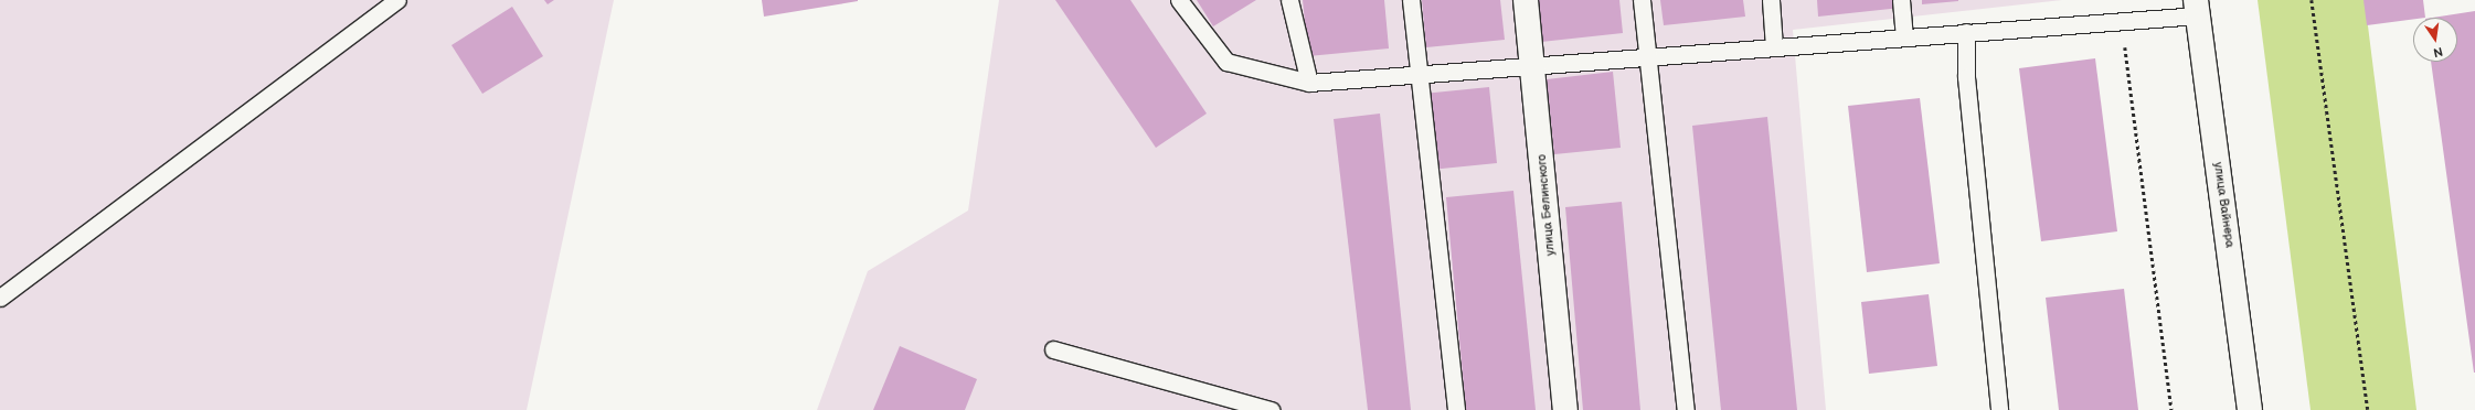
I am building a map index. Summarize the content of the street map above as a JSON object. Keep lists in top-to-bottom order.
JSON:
{
  "streets": {
    "street": ["улица Белинского", "улица Вайнера"]
  },
  "north": "bottom"
}
